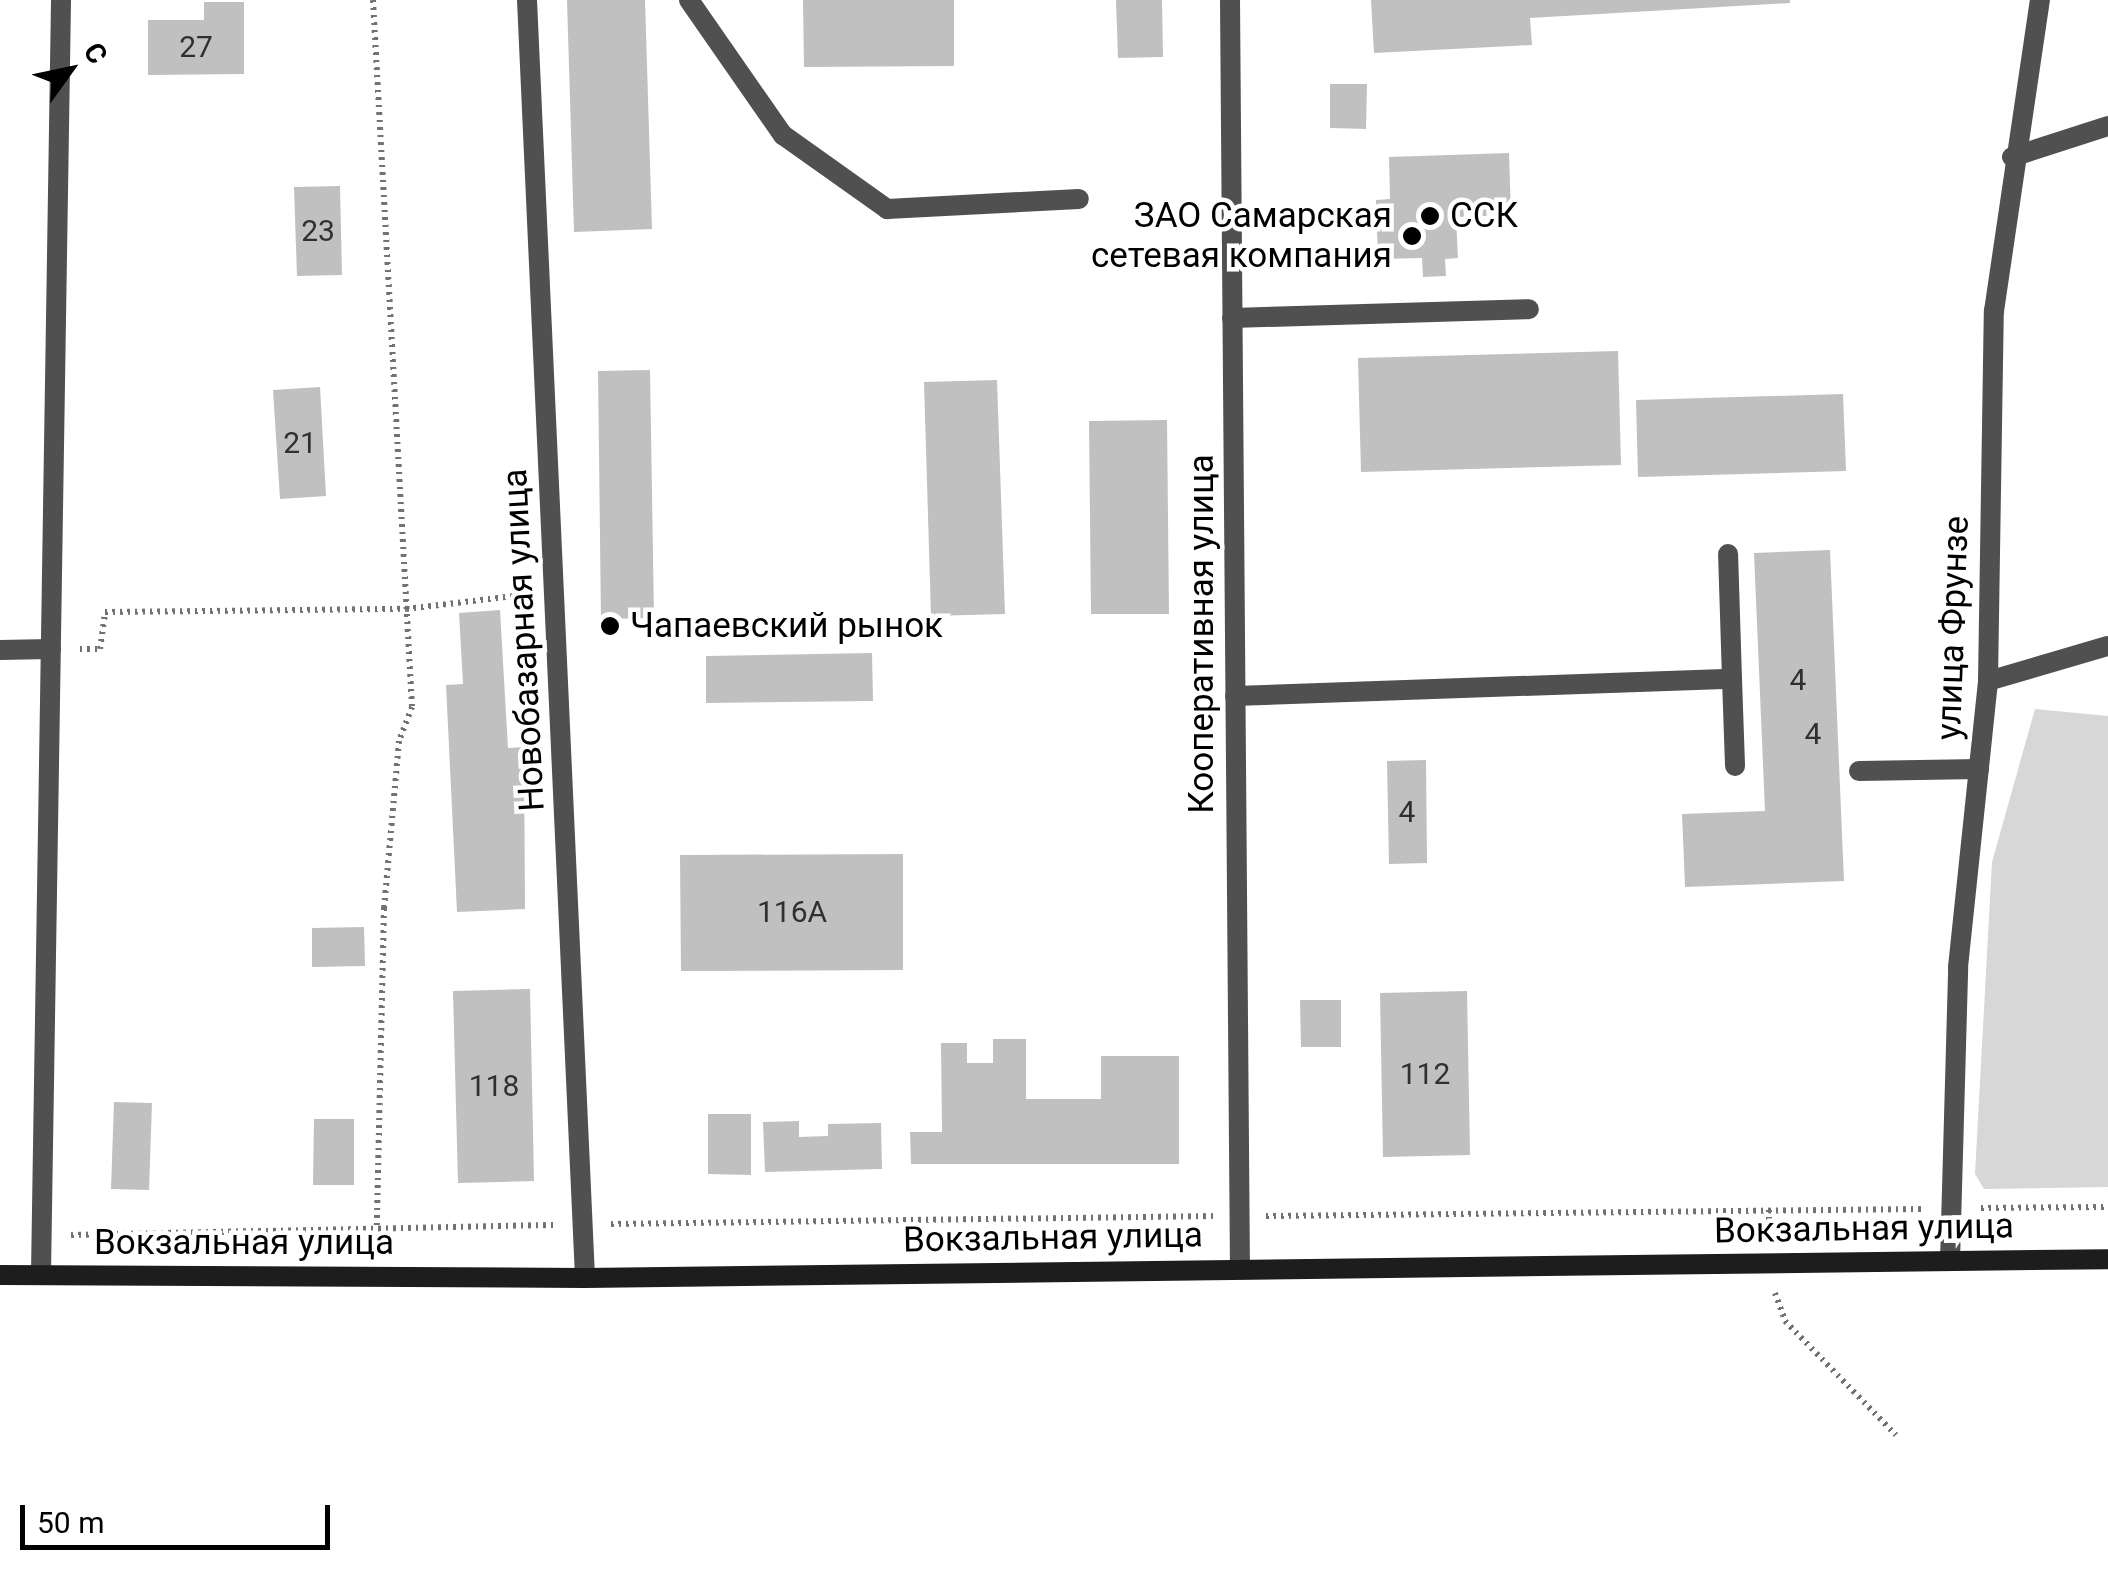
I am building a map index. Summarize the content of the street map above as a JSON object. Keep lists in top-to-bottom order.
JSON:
{
  "streets": {
    "street": [
      "улица Фрунзе",
      "Кооперативная улица",
      "Новобазарная улица",
      "Вокзальная улица"
    ]
  },
  "crossings": [
    ["улица Фрунзе", "Вокзальная улица"],
    ["Кооперативная улица", "Вокзальная улица"],
    ["Новобазарная улица", "Вокзальная улица"]
  ],
  "places": ["ССК", "ЗАО Самарская сетевая компания", "Чапаевский рынок"],
  "house_numbers": [
    "27",
    "23",
    "21",
    "4",
    "4",
    "4",
    "116А",
    "112",
    "118"
  ],
  "scale_bar": "50 m",
  "north": "top right"
}
